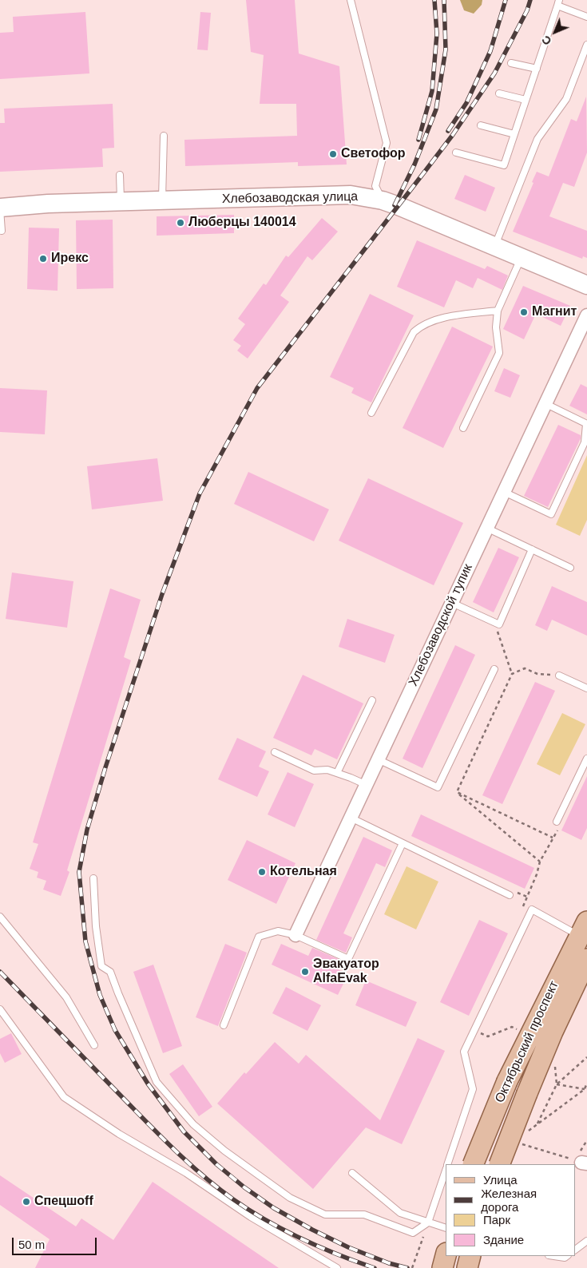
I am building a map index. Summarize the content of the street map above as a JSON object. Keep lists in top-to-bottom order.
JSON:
{
  "streets": {
    "main road": ["Хлебозаводская улица", "Октябрьский проспект"],
    "street": ["Хлебозаводской тупик"]
  },
  "places": [
    "Светофор",
    "Люберцы 140014",
    "Ирекс",
    "Магнит",
    "Котельная",
    "Эвакуатор AlfaEvak",
    "Спецшoff"
  ],
  "legend": [
    "Улица",
    "Железная дорога",
    "Парк",
    "Здание"
  ],
  "scale_bar": "50 m",
  "north": "bottom left"
}
